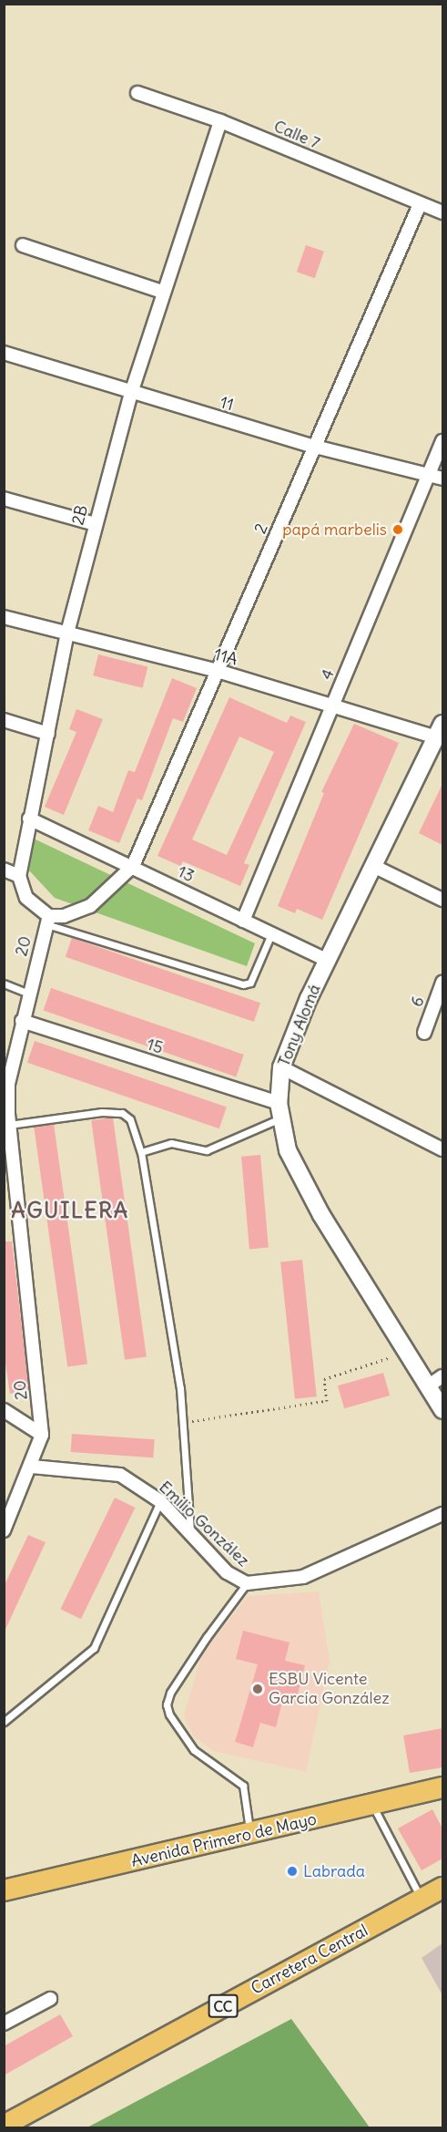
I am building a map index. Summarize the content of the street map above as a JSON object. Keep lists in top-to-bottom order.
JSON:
{
  "streets": {
    "main road": ["Avenida Primero de Mayo", "Carretera Central", "CC"],
    "street": [
      "Calle 7",
      "11",
      "2B",
      "2",
      "11A",
      "4",
      "13",
      "20",
      "6",
      "Tony Alomá",
      "15",
      "Emilio González"
    ]
  },
  "crossings": [
    ["Calle 7", "2B"],
    ["Calle 7", "2"],
    ["11", "2B"],
    ["11", "2"],
    ["11", "4"],
    ["2B", "11A"],
    ["2B", "13"],
    ["2", "11A"],
    ["2", "13"],
    ["11A", "4"],
    ["11A", "Tony Alomá"],
    ["4", "13"],
    ["13", "Tony Alomá"],
    ["20", "15"],
    ["20", "Emilio González"],
    ["Tony Alomá", "15"]
  ],
  "districts": ["AGUILERA"],
  "places": ["papá marbelis", "ESBU Vicente García González", "Labrada"]
}
